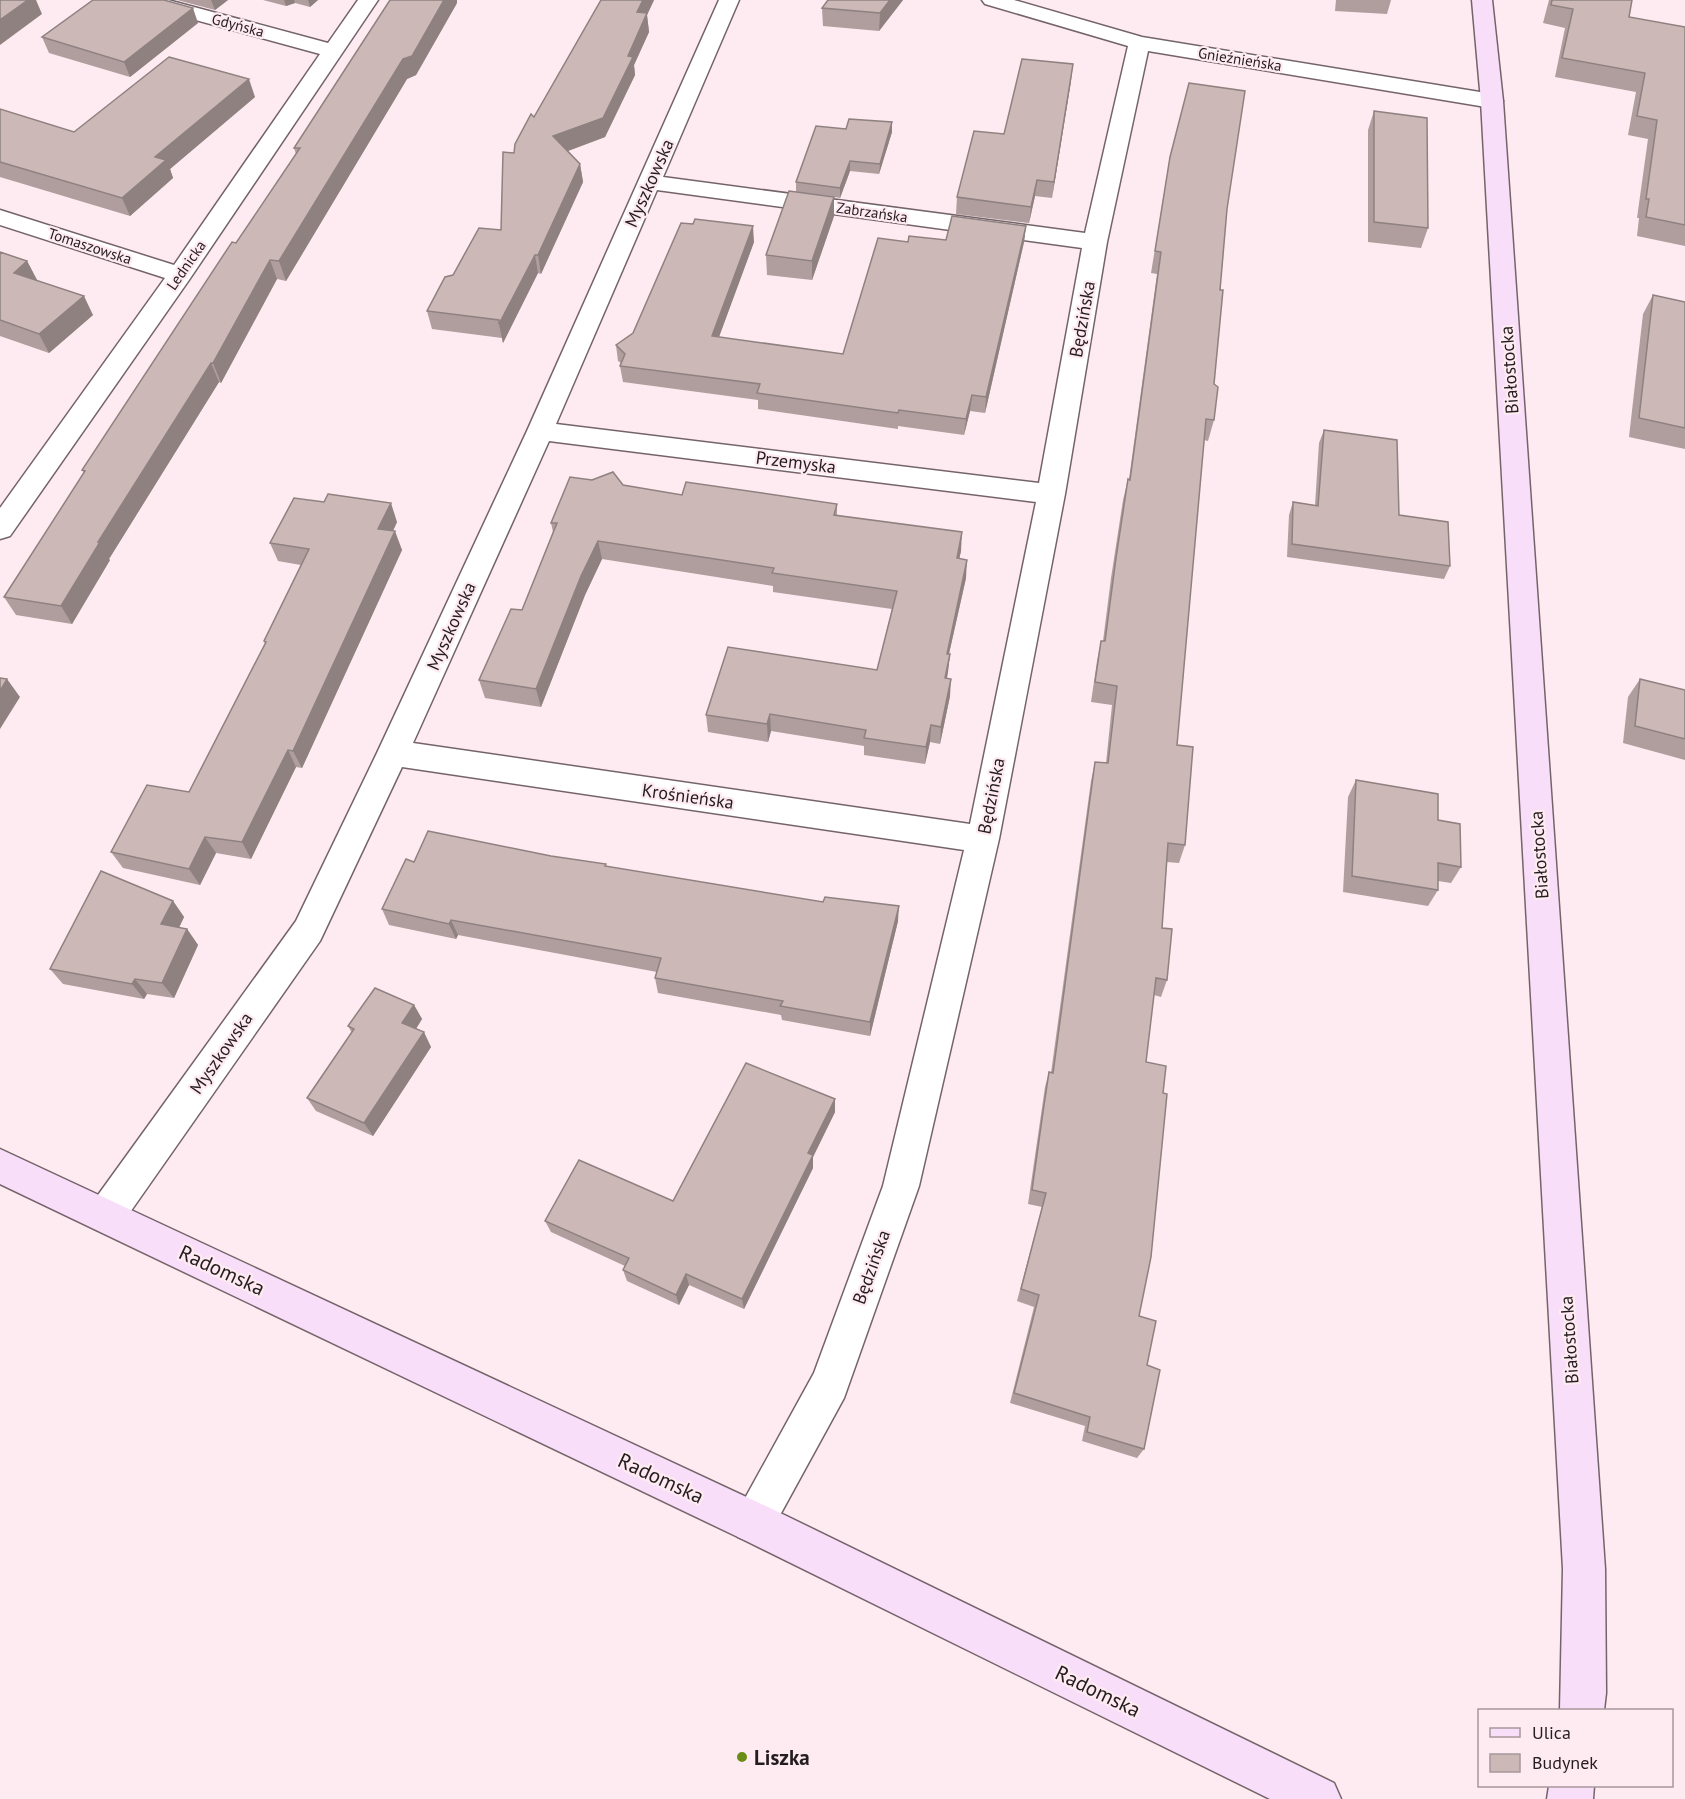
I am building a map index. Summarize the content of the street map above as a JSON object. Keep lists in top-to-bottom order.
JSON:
{
  "streets": {
    "street": [
      "Gdyńska",
      "Gnieźnieńska",
      "Myszkowska",
      "Zabrzańska",
      "Tomaszowska",
      "Lednicka",
      "Będzińska",
      "Białostocka",
      "Przemyska",
      "Krośnieńska",
      "Radomska"
    ]
  },
  "crossings": [
    ["Gdyńska", "Lednicka"],
    ["Gnieźnieńska", "Będzińska"],
    ["Gnieźnieńska", "Białostocka"],
    ["Myszkowska", "Zabrzańska"],
    ["Myszkowska", "Przemyska"],
    ["Myszkowska", "Krośnieńska"],
    ["Myszkowska", "Radomska"],
    ["Zabrzańska", "Będzińska"],
    ["Tomaszowska", "Lednicka"],
    ["Będzińska", "Przemyska"],
    ["Będzińska", "Krośnieńska"],
    ["Będzińska", "Radomska"]
  ],
  "places": ["Liszka"],
  "legend": ["Ulica", "Budynek"]
}
